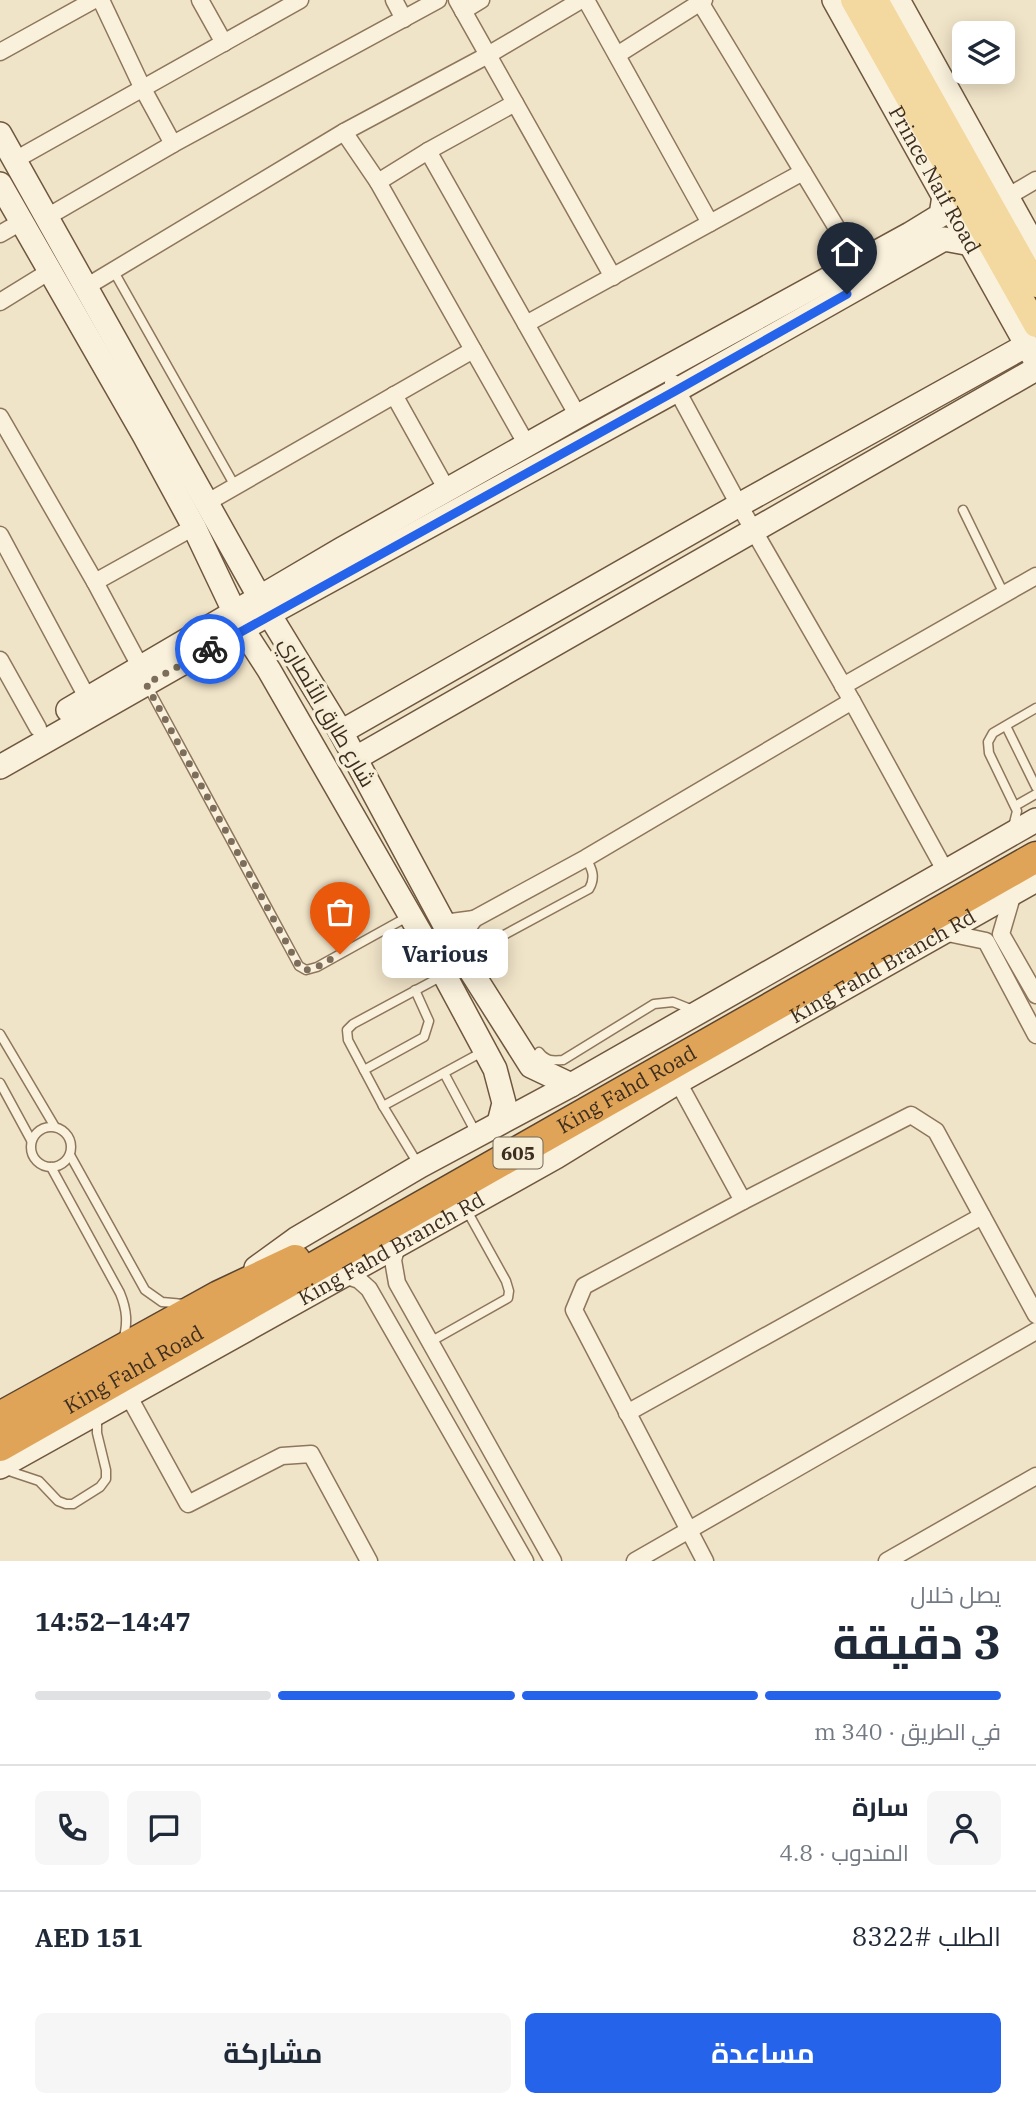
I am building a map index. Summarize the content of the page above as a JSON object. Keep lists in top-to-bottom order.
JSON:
{
  "streets": {
    "highway": ["King Fahd Road", "605"],
    "main road": ["Prince Naif Road"],
    "street": ["شارع طارق الأنصاري", "King Fahd Branch Rd"]
  },
  "places": ["Various"],
  "page": {
    "bubble": "Various",
    "heading": ["3 دقيقة", "يصل خلال", "14:47–14:52"],
    "panel": [
      "سارة",
      "المندوب · 4.8",
      "الطلب #8322",
      "AED 151"
    ],
    "bar": "في الطريق · 340 m",
    "buttons": ["مساعدة", "مشاركة"]
  }
}
